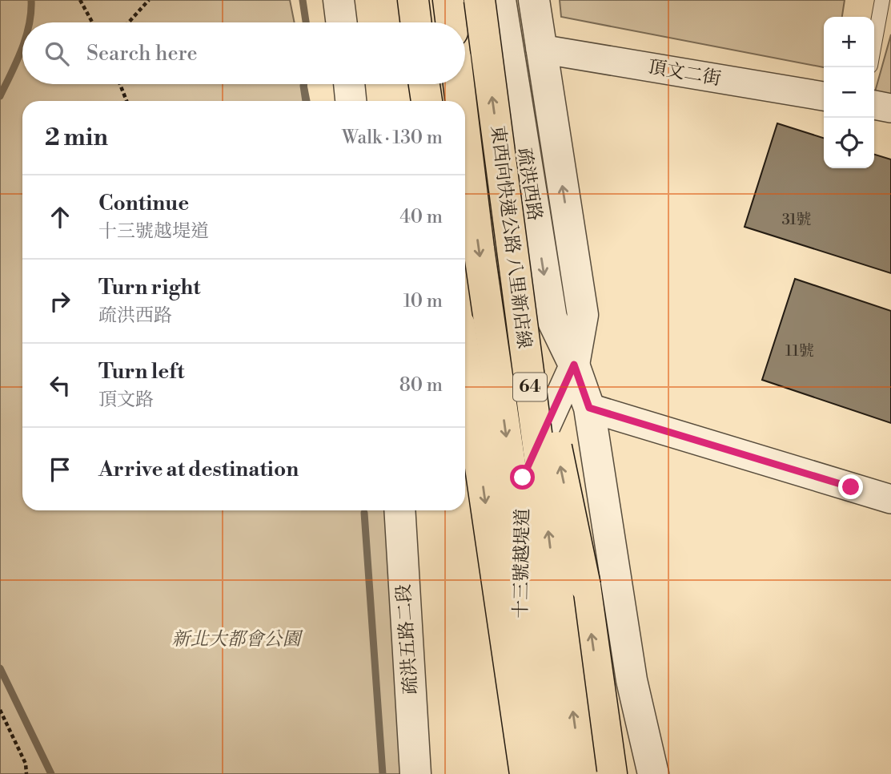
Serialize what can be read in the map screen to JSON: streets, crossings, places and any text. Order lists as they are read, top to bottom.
{
  "streets": {
    "highway": ["東西向快速公路 八里新店線", "64"],
    "street": [
      "頂文二街",
      "疏洪西路",
      "十三號越堤道",
      "疏洪五路二段"
    ]
  },
  "crossings": [
    ["頂文二街", "疏洪西路"],
    ["疏洪西路", "十三號越堤道"]
  ],
  "parks": ["新北大都會公園"],
  "house_numbers": ["31號", "11號"],
  "page": {
    "map_buttons": ["+", "−"],
    "search": "Search here",
    "heading": ["2 min", "Walk · 130 m"],
    "list": [
      ["Continue", "十三號越堤道", "40 m"],
      ["Turn right", "疏洪西路", "10 m"],
      ["Turn left", "頂文路", "80 m"],
      "Arrive at destination"
    ]
  }
}
